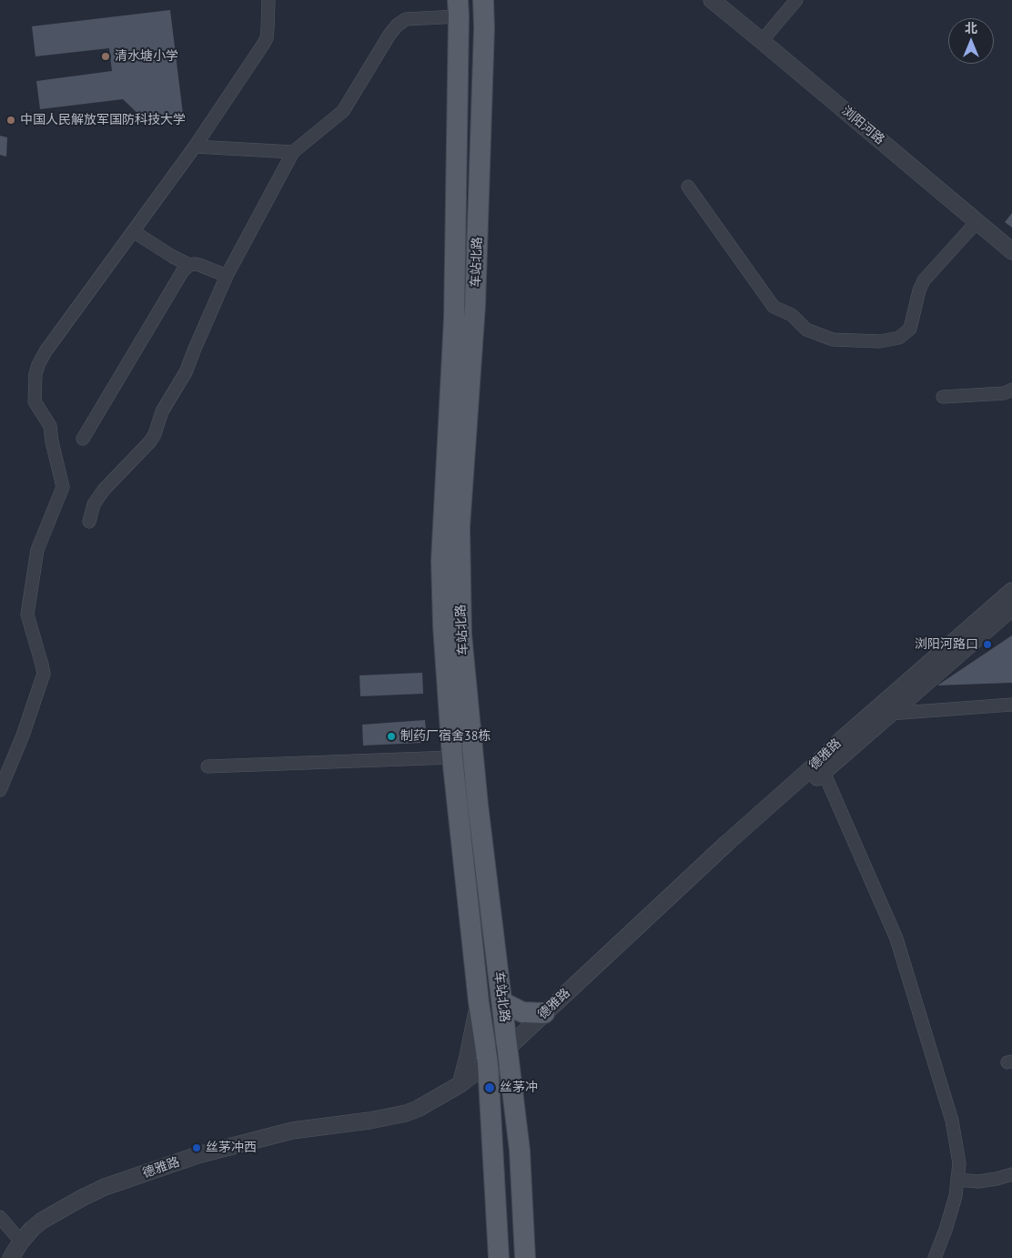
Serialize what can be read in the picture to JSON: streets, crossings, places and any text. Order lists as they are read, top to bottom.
{
  "streets": {
    "main road": ["车站北路"],
    "street": ["浏阳河路", "德雅路"]
  },
  "crossings": [
    ["车站北路", "德雅路"]
  ],
  "places": [
    "清水塘小学",
    "中国人民解放军国防科技大学",
    "浏阳河路口",
    "制药厂宿舍38栋",
    "丝茅冲",
    "丝茅冲西"
  ],
  "north": "top"
}
